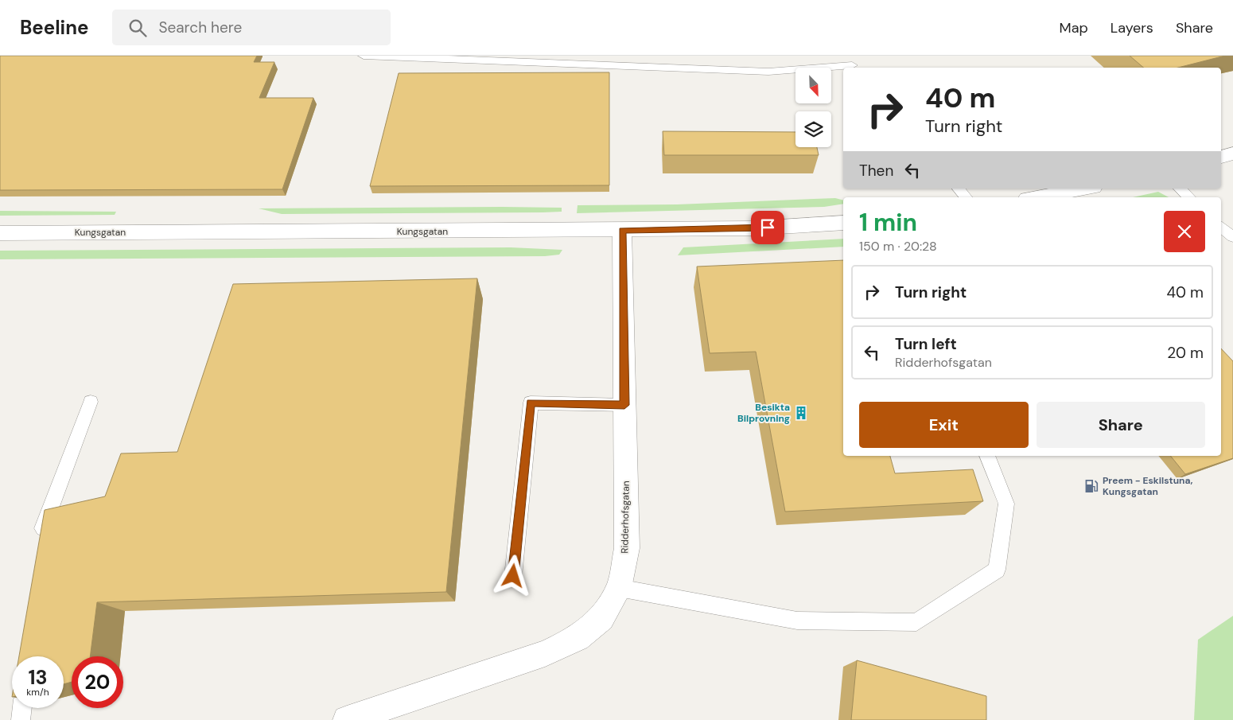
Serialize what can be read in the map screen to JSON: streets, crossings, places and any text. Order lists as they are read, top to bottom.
{
  "streets": {
    "main road": ["Kungsgatan", "Ridderhofsgatan"]
  },
  "crossings": [
    ["Kungsgatan", "Ridderhofsgatan"]
  ],
  "places": {
    "building": ["Besikta Bilprovning"],
    "fuel station": ["Preem - Eskilstuna, Kungsgatan"]
  },
  "north": "bottom right",
  "page": {
    "header": "Beeline",
    "search": "Search here",
    "nav": ["Map", "Layers", "Share"],
    "turn": ["40 m", "Turn right"],
    "then": "Then",
    "heading": ["1 min", "150 m · 20:28"],
    "list": [
      {
        "name": "Turn right",
        "value": "40 m"
      },
      {
        "name": "Turn left",
        "note": "Ridderhofsgatan",
        "value": "20 m"
      }
    ],
    "buttons": ["Exit", "Share"],
    "speed": "13 km/h",
    "limit": "20"
  }
}
